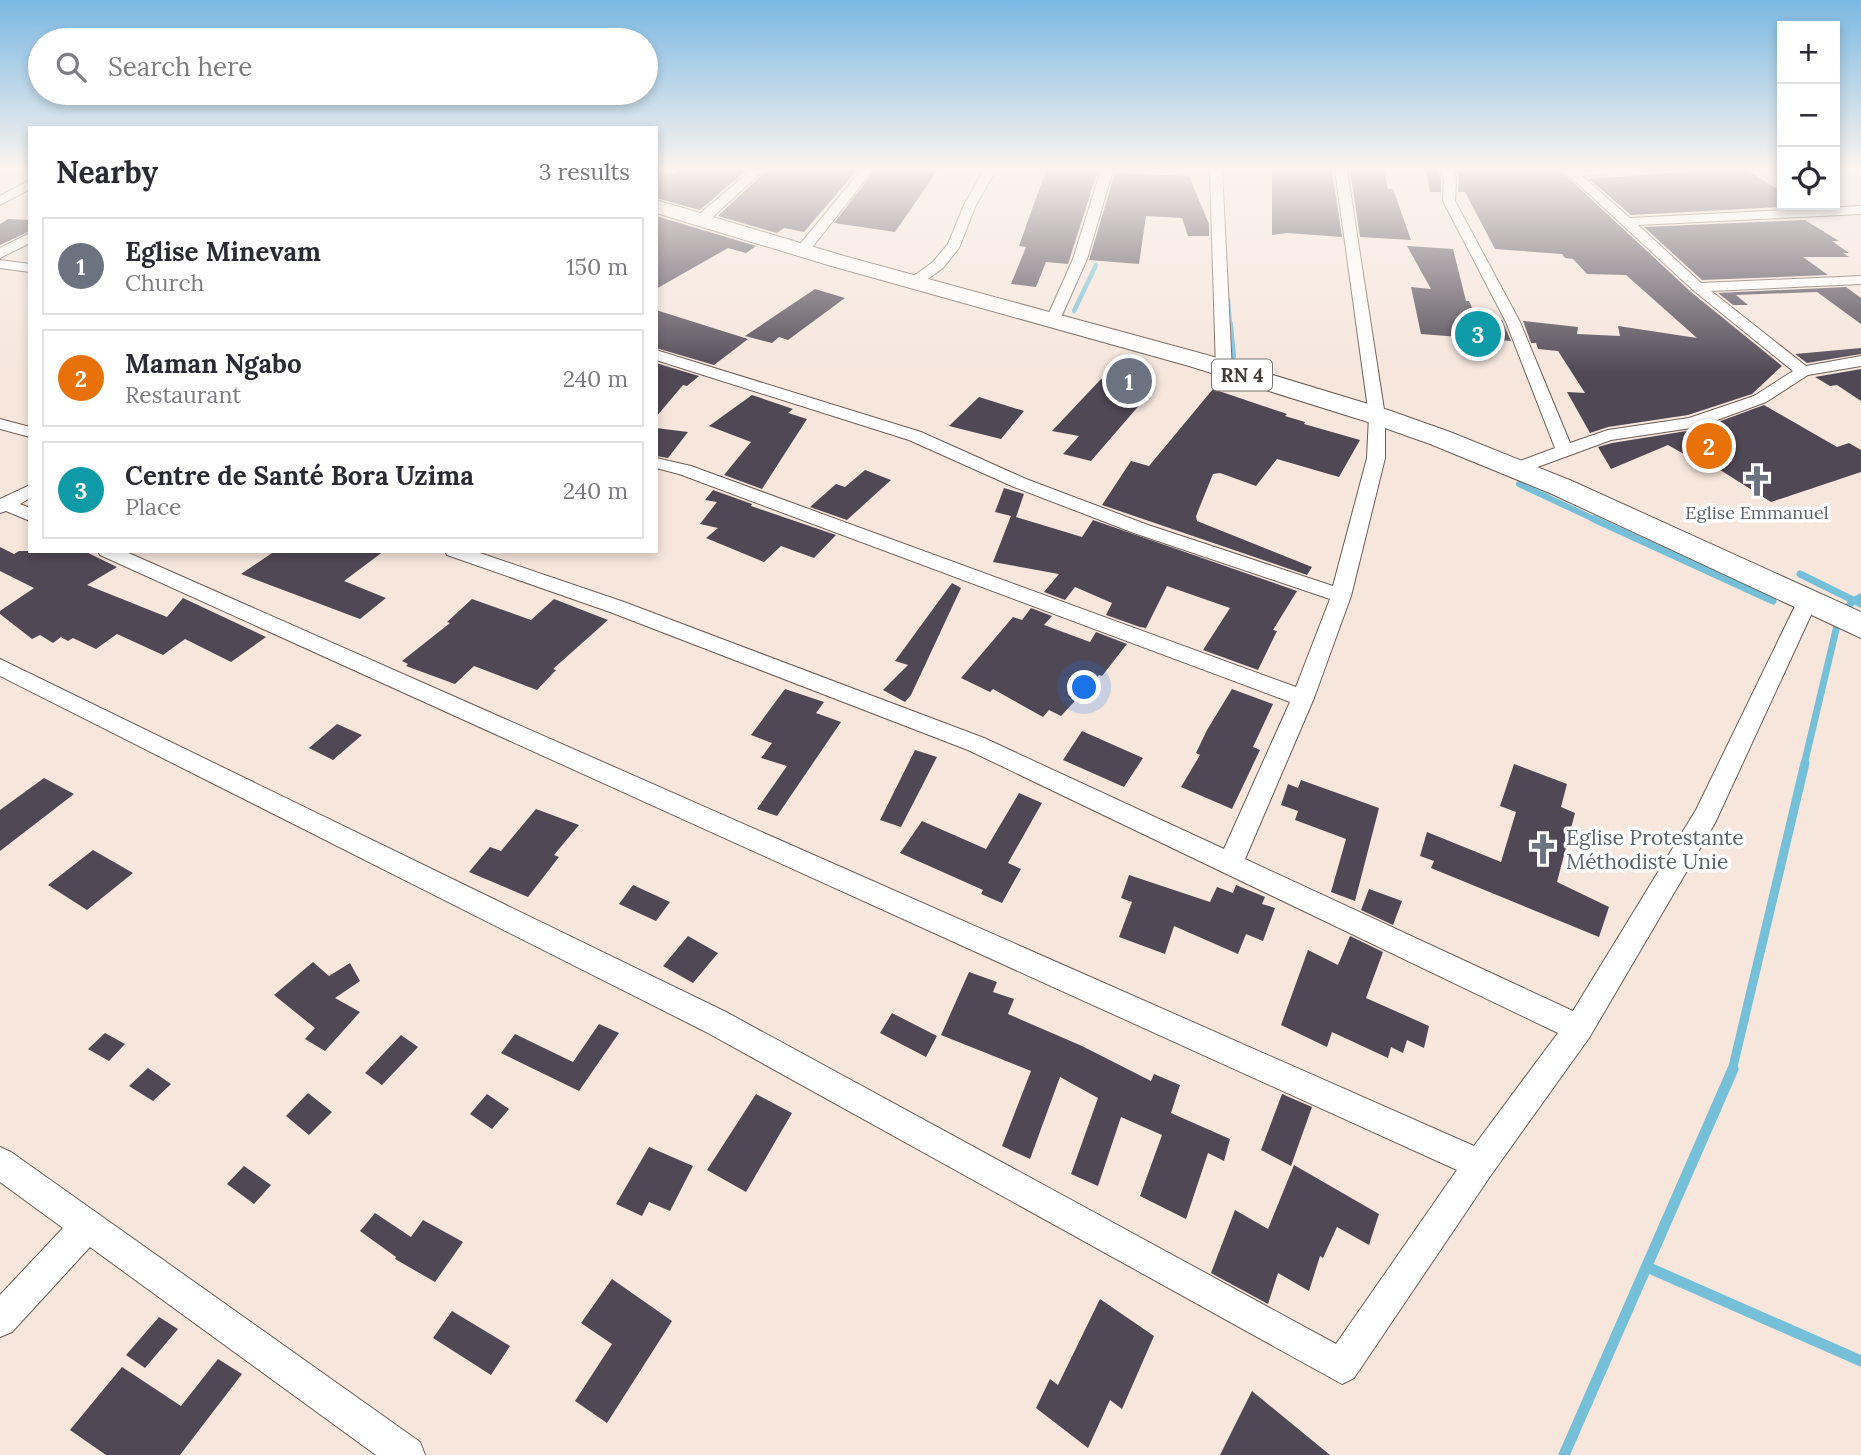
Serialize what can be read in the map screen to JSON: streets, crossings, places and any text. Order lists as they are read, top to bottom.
{
  "streets": {
    "main road": ["RN 4"]
  },
  "places": {
    "church": ["Eglise Emmanuel", "Eglise Protestante Méthodiste Unie"]
  },
  "page": {
    "map_buttons": ["+", "−"],
    "search": "Search here",
    "heading": ["Nearby", "3 results"],
    "list": [
      {
        "mark": "1",
        "name": "Eglise Minevam",
        "note": "Church",
        "value": "150 m"
      },
      {
        "mark": "2",
        "name": "Maman Ngabo",
        "note": "Restaurant",
        "value": "240 m"
      },
      {
        "mark": "3",
        "name": "Centre de Santé Bora Uzima",
        "note": "Place",
        "value": "240 m"
      }
    ],
    "pins": ["3", "1", "2"]
  }
}
